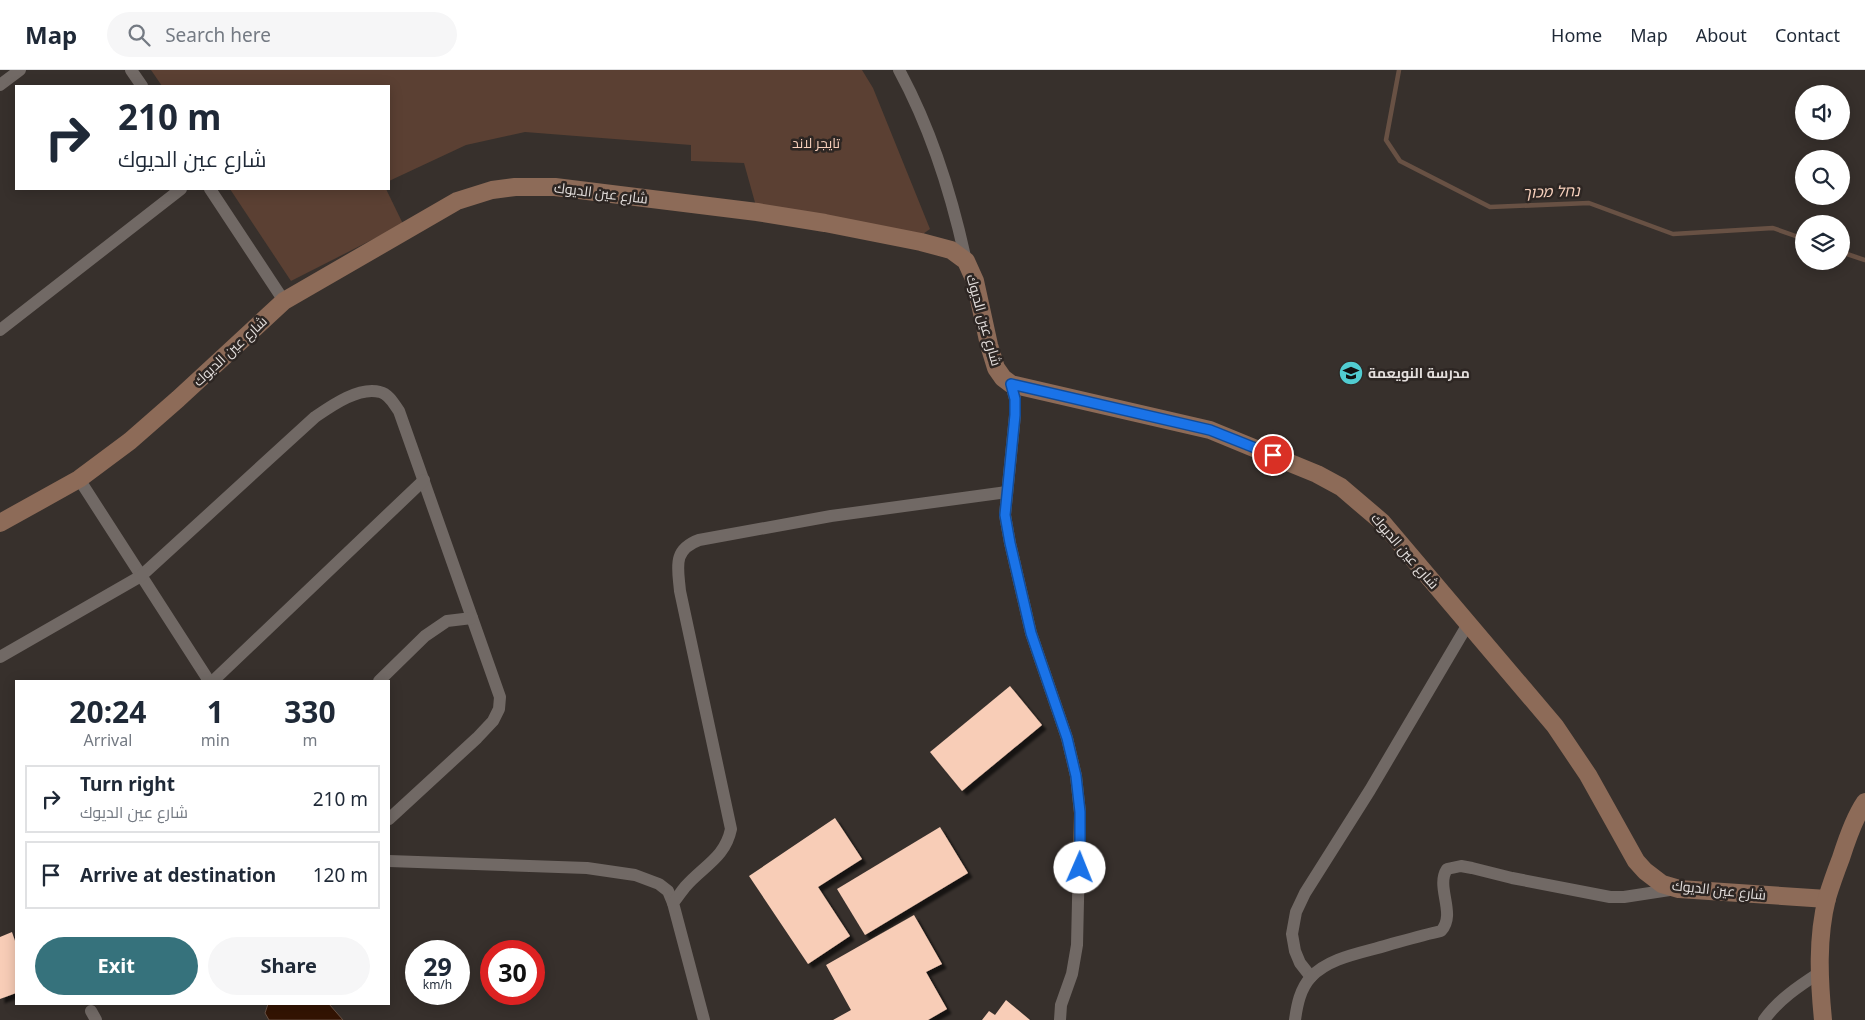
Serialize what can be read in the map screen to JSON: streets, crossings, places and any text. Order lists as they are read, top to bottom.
{
  "streets": {
    "street": ["شارع عين الديوك"]
  },
  "water": ["נחל מכוך"],
  "parks": ["تايجر لاند"],
  "places": {
    "school or university": ["مدرسة النويعمة"]
  },
  "page": {
    "header": "Map",
    "search": "Search here",
    "nav": [
      "Home",
      "Map",
      "About",
      "Contact"
    ],
    "turn": ["210 m", "شارع عين الديوك"],
    "eta": [
      "20:24",
      "Arrival",
      "1",
      "min",
      "330",
      "m"
    ],
    "list": [
      {
        "name": "Turn right",
        "note": "شارع عين الديوك",
        "value": "210 m"
      },
      {
        "name": "Arrive at destination",
        "value": "120 m"
      }
    ],
    "buttons": ["Exit", "Share"],
    "speed": "29 km/h",
    "limit": "30"
  }
}
